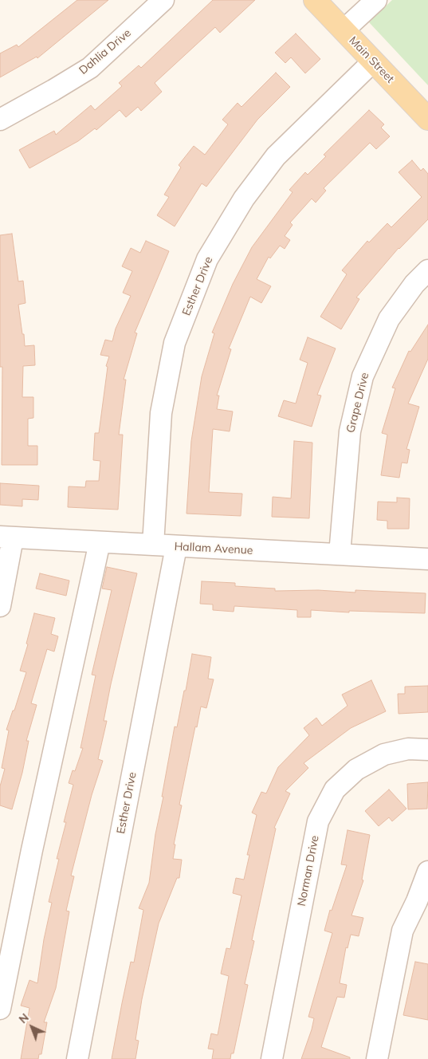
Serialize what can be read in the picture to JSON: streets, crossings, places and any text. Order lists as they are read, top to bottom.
{
  "streets": {
    "main road": ["Main Street"],
    "street": [
      "Dahlia Drive",
      "Esther Drive",
      "Grape Drive",
      "Hallam Avenue",
      "Norman Drive"
    ]
  },
  "crossings": [
    ["Main Street", "Esther Drive"],
    ["Esther Drive", "Hallam Avenue"],
    ["Grape Drive", "Hallam Avenue"]
  ],
  "north": "top left"
}
